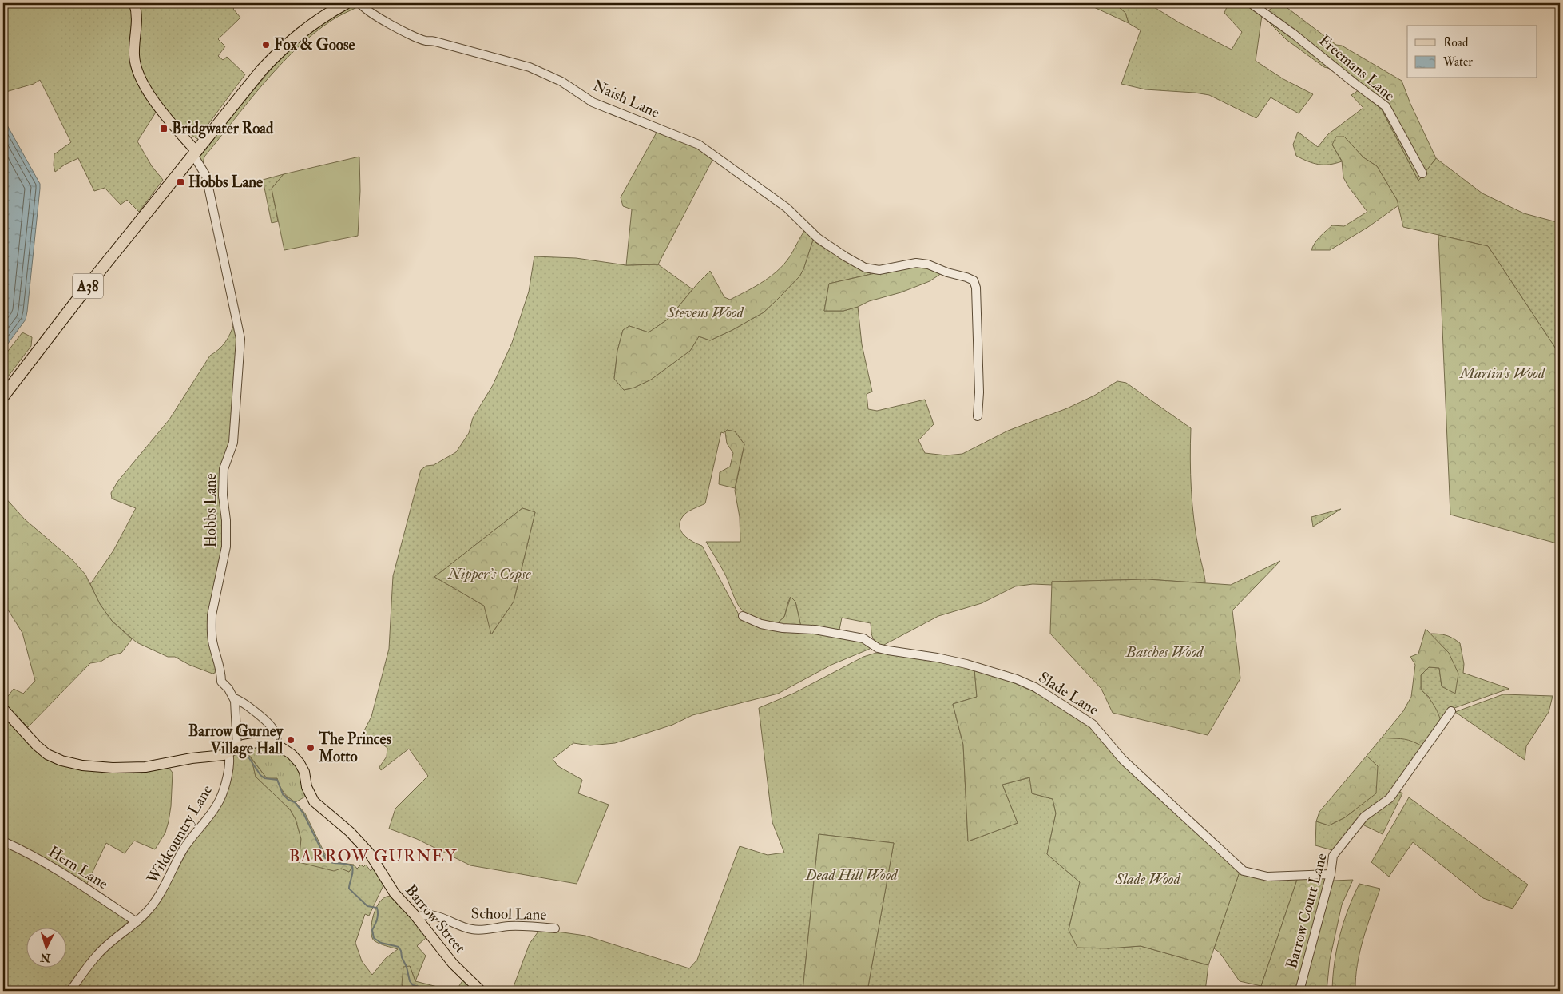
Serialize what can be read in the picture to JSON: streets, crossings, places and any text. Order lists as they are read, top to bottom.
{
  "streets": {
    "highway": ["A38"],
    "main road": ["Barrow Street"],
    "street": [
      "Freemans Lane",
      "Naish Lane",
      "Hobbs Lane",
      "Slade Lane",
      "Wildcountry Lane",
      "Hern Lane",
      "Barrow Court Lane",
      "School Lane"
    ]
  },
  "crossings": [
    ["A38", "Hobbs Lane"],
    ["Slade Lane", "Barrow Court Lane"],
    ["Wildcountry Lane", "Hern Lane"],
    ["Wildcountry Lane", "Barrow Street"],
    ["School Lane", "Barrow Street"]
  ],
  "districts": ["BARROW GURNEY"],
  "parks": [
    "Stevens Wood",
    "Martin's Wood",
    "Nipper's Copse",
    "Batches Wood",
    "Dead Hill Wood",
    "Slade Wood"
  ],
  "places": {
    "other": ["Fox & Goose", "Barrow Gurney Village Hall", "The Princes Motto"],
    "transit": ["Bridgwater Road", "Hobbs Lane"]
  },
  "legend": ["Road", "Water"],
  "north": "bottom"
}
